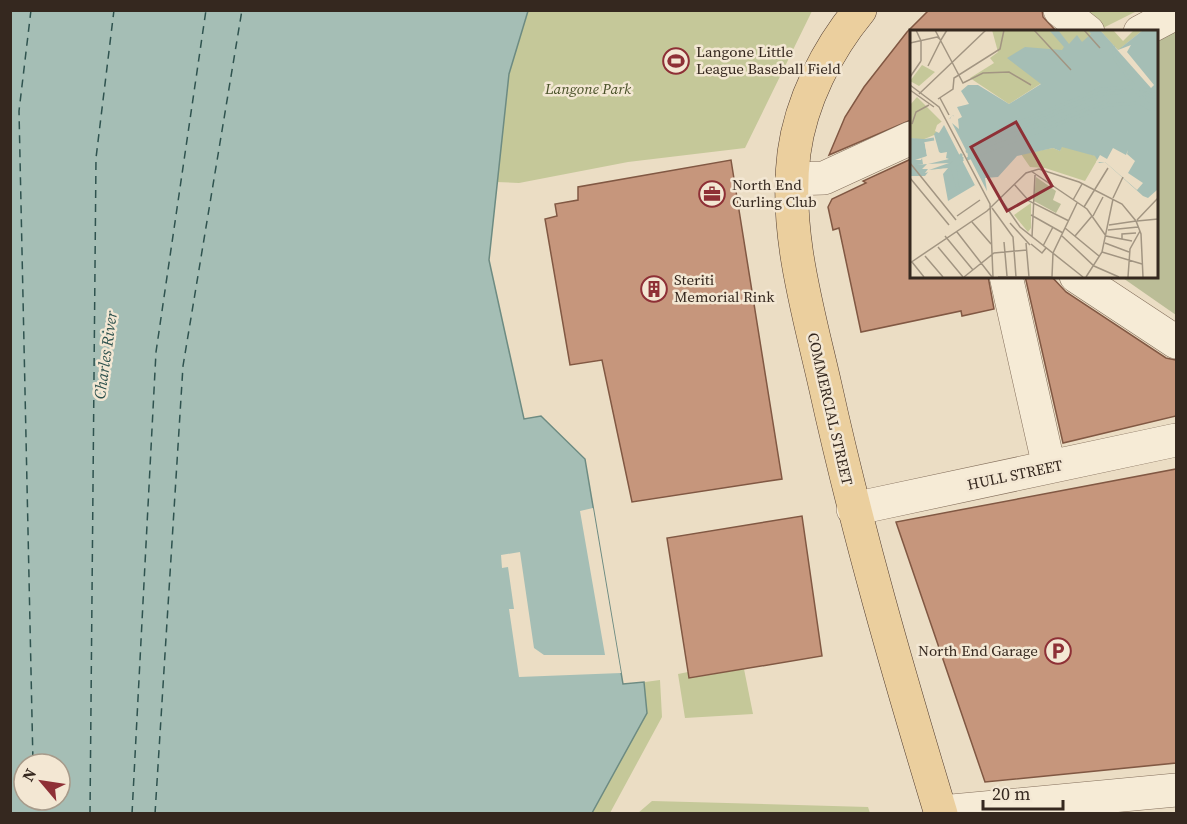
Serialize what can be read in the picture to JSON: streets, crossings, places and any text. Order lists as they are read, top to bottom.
{
  "streets": {
    "main road": ["COMMERCIAL STREET"],
    "street": ["HULL STREET"]
  },
  "crossings": [
    ["COMMERCIAL STREET", "HULL STREET"]
  ],
  "water": ["Charles River"],
  "parks": ["Langone Park"],
  "places": {
    "sports": ["Langone Little League Baseball Field"],
    "office": ["North End Curling Club"],
    "building": ["Steriti Memorial Rink"],
    "parking": ["North End Garage"]
  },
  "scale_bar": "20 m",
  "north": "top left"
}
